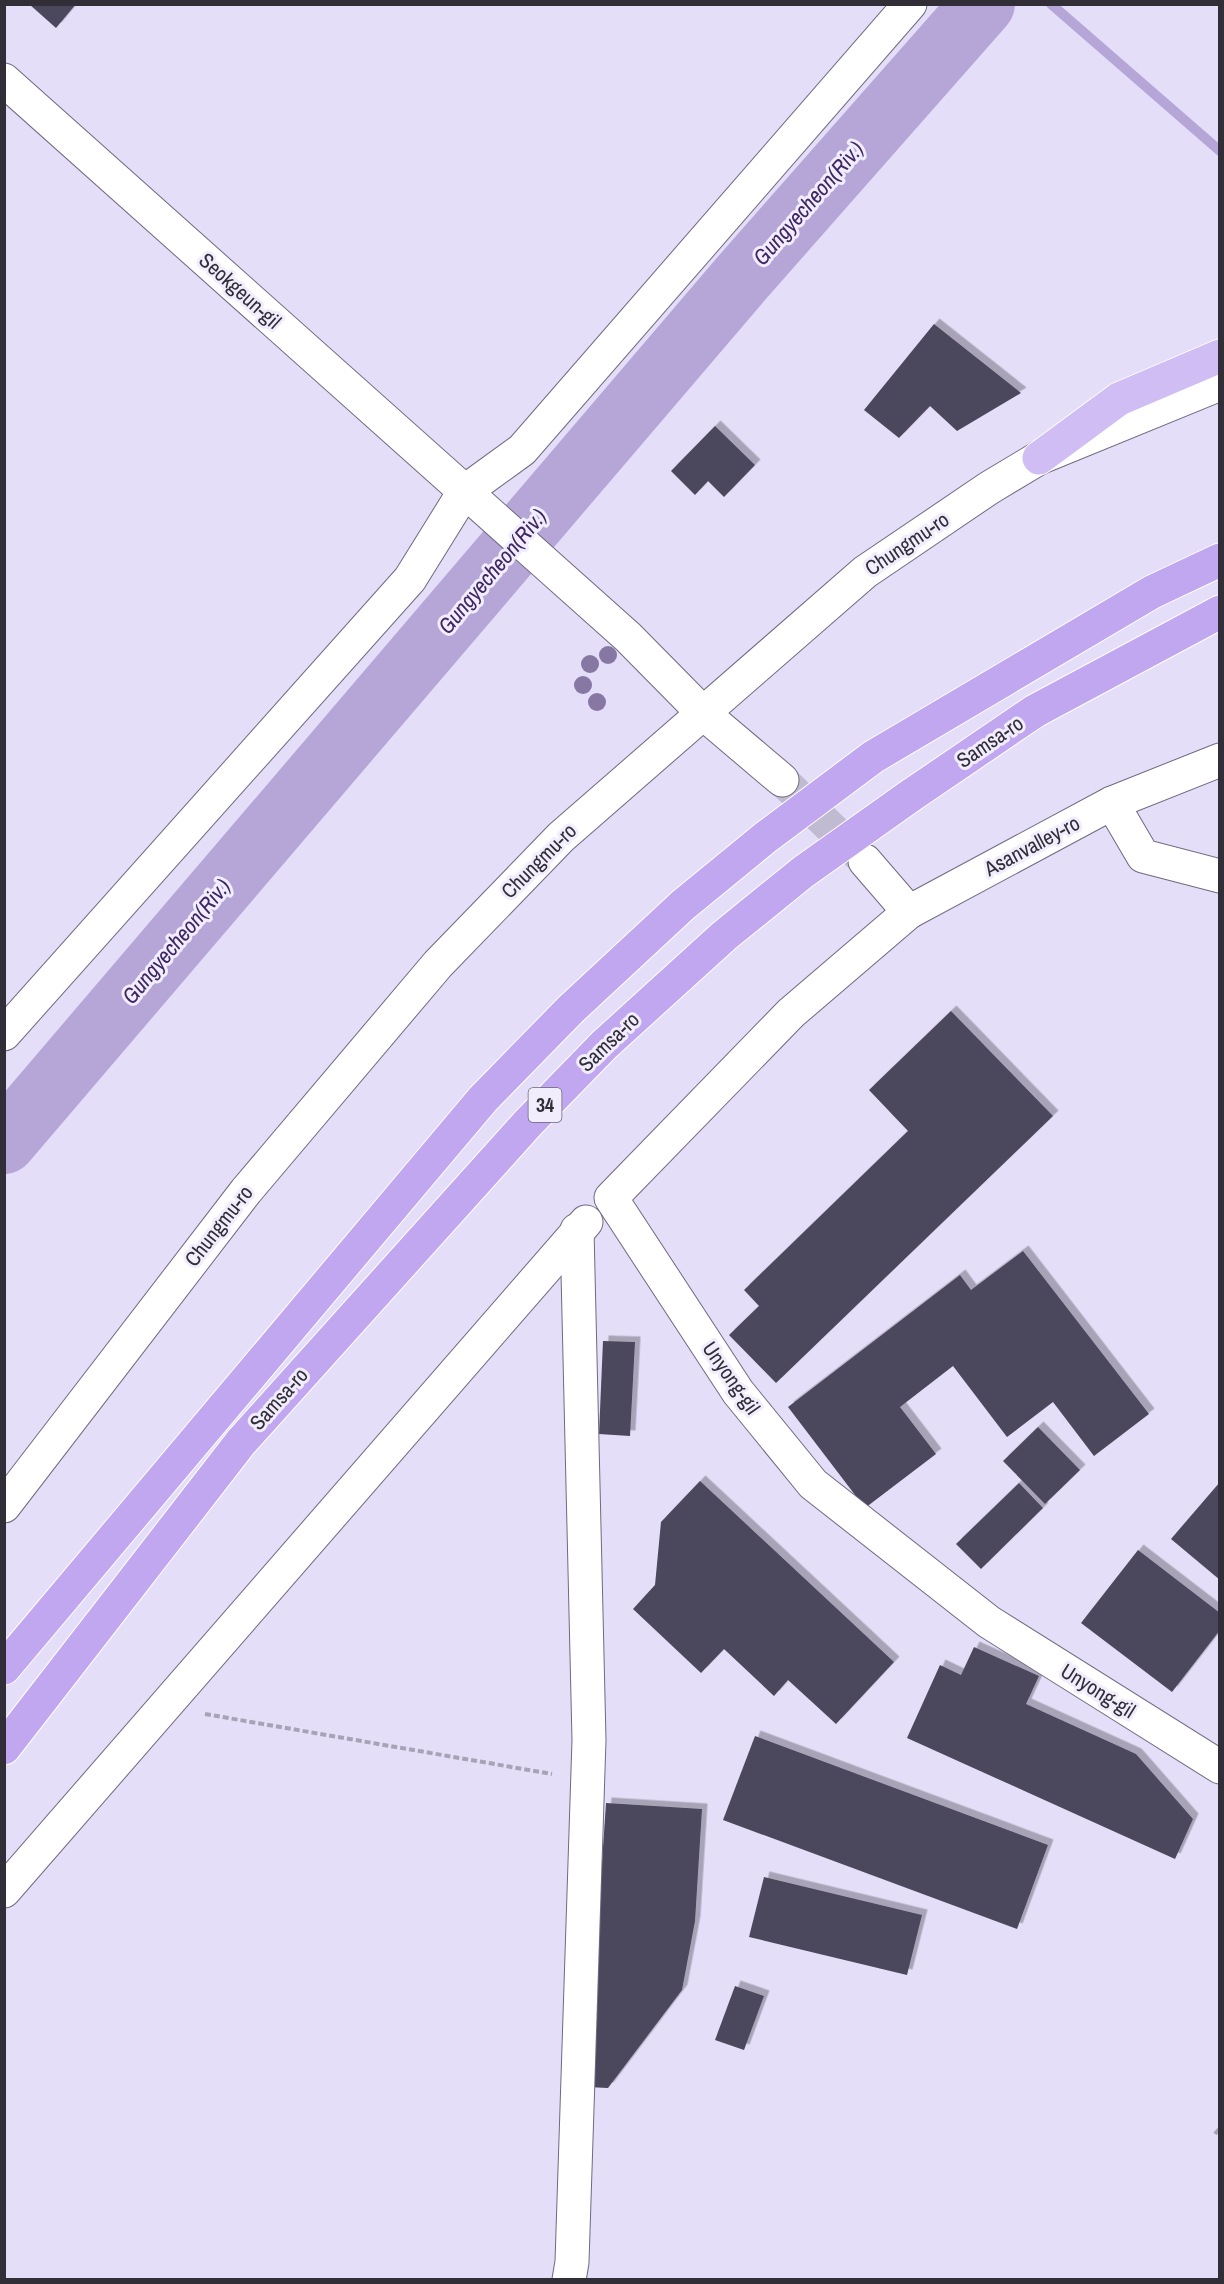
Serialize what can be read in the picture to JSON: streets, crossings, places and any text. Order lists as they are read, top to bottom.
{
  "streets": {
    "highway": ["Samsa-ro", "34"],
    "street": [
      "Seokgeun-gil",
      "Chungmu-ro",
      "Asanvalley-ro",
      "Unyong-gil"
    ]
  },
  "crossings": [
    ["Seokgeun-gil", "Chungmu-ro"]
  ],
  "water": ["Gungyecheon(Riv.)"]
}
